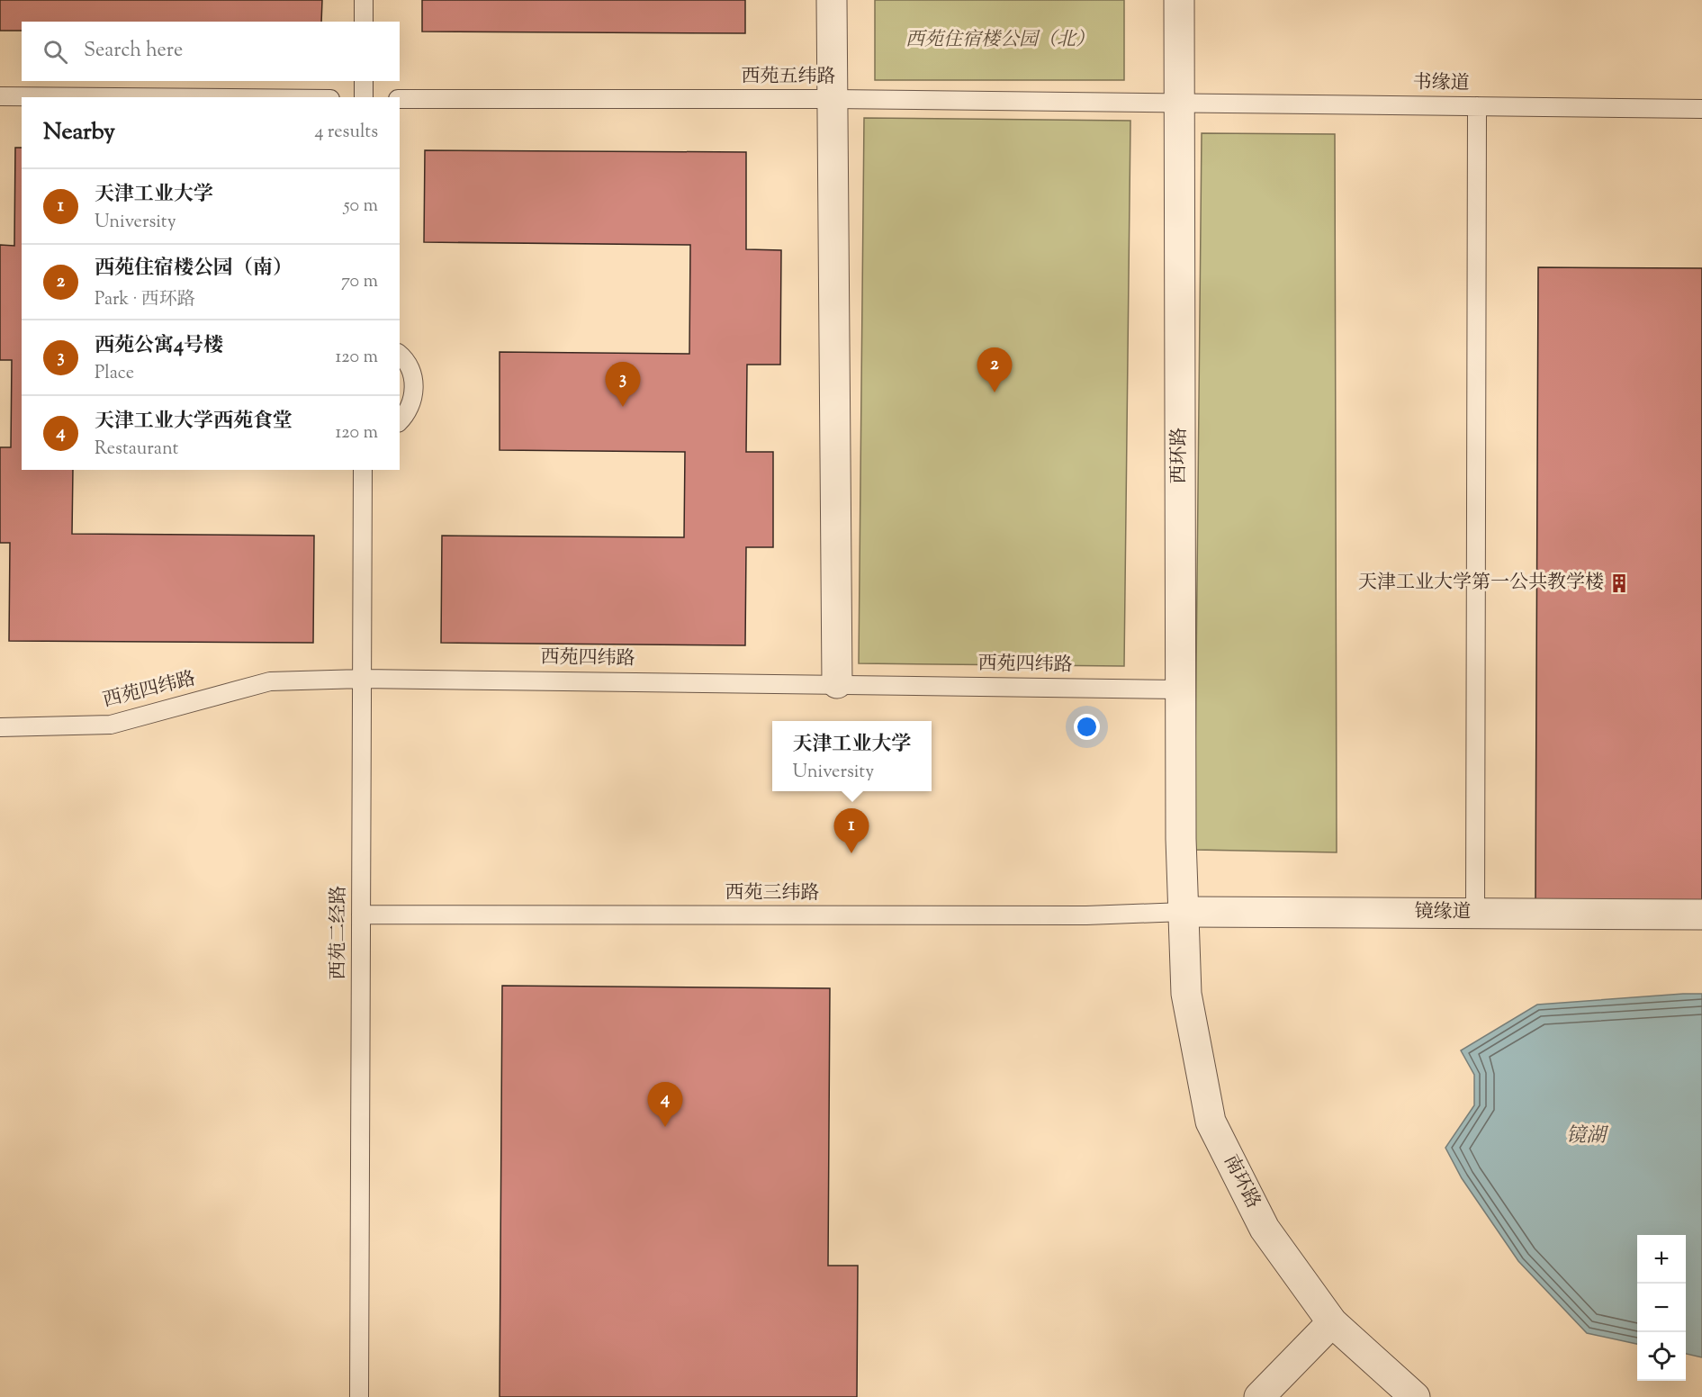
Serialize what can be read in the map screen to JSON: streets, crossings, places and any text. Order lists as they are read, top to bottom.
{
  "streets": {
    "street": ["西环路", "镜缘道", "南环路"],
    "lane": [
      "西苑五纬路",
      "书缘道",
      "西苑四纬路",
      "西苑三纬路",
      "西苑二经路"
    ]
  },
  "crossings": [
    ["西苑五纬路", "书缘道"],
    ["西苑五纬路", "西环路"],
    ["书缘道", "西环路"],
    ["西环路", "西苑四纬路"],
    ["西环路", "西苑三纬路"],
    ["西环路", "镜缘道"],
    ["西环路", "南环路"],
    ["西苑四纬路", "西苑二经路"],
    ["西苑三纬路", "镜缘道"],
    ["西苑三纬路", "西苑二经路"],
    ["西苑三纬路", "南环路"],
    ["镜缘道", "南环路"]
  ],
  "water": ["镜湖"],
  "parks": ["西苑住宿楼公园（北）"],
  "places": {
    "building": ["天津工业大学第一公共教学楼"]
  },
  "page": {
    "search": "Search here",
    "heading": ["Nearby", "4 results"],
    "list": [
      {
        "mark": "1",
        "name": "天津工业大学",
        "note": "University",
        "value": "50 m"
      },
      {
        "mark": "2",
        "name": "西苑住宿楼公园（南）",
        "note": "Park · 西环路",
        "value": "70 m"
      },
      {
        "mark": "3",
        "name": "西苑公寓4号楼",
        "note": "Place",
        "value": "120 m"
      },
      {
        "mark": "4",
        "name": "天津工业大学西苑食堂",
        "note": "Restaurant",
        "value": "120 m"
      }
    ],
    "pins": [
      "2",
      "3",
      "1",
      "4"
    ],
    "popup": ["天津工业大学", "University"],
    "map_buttons": ["+", "−"]
  }
}
